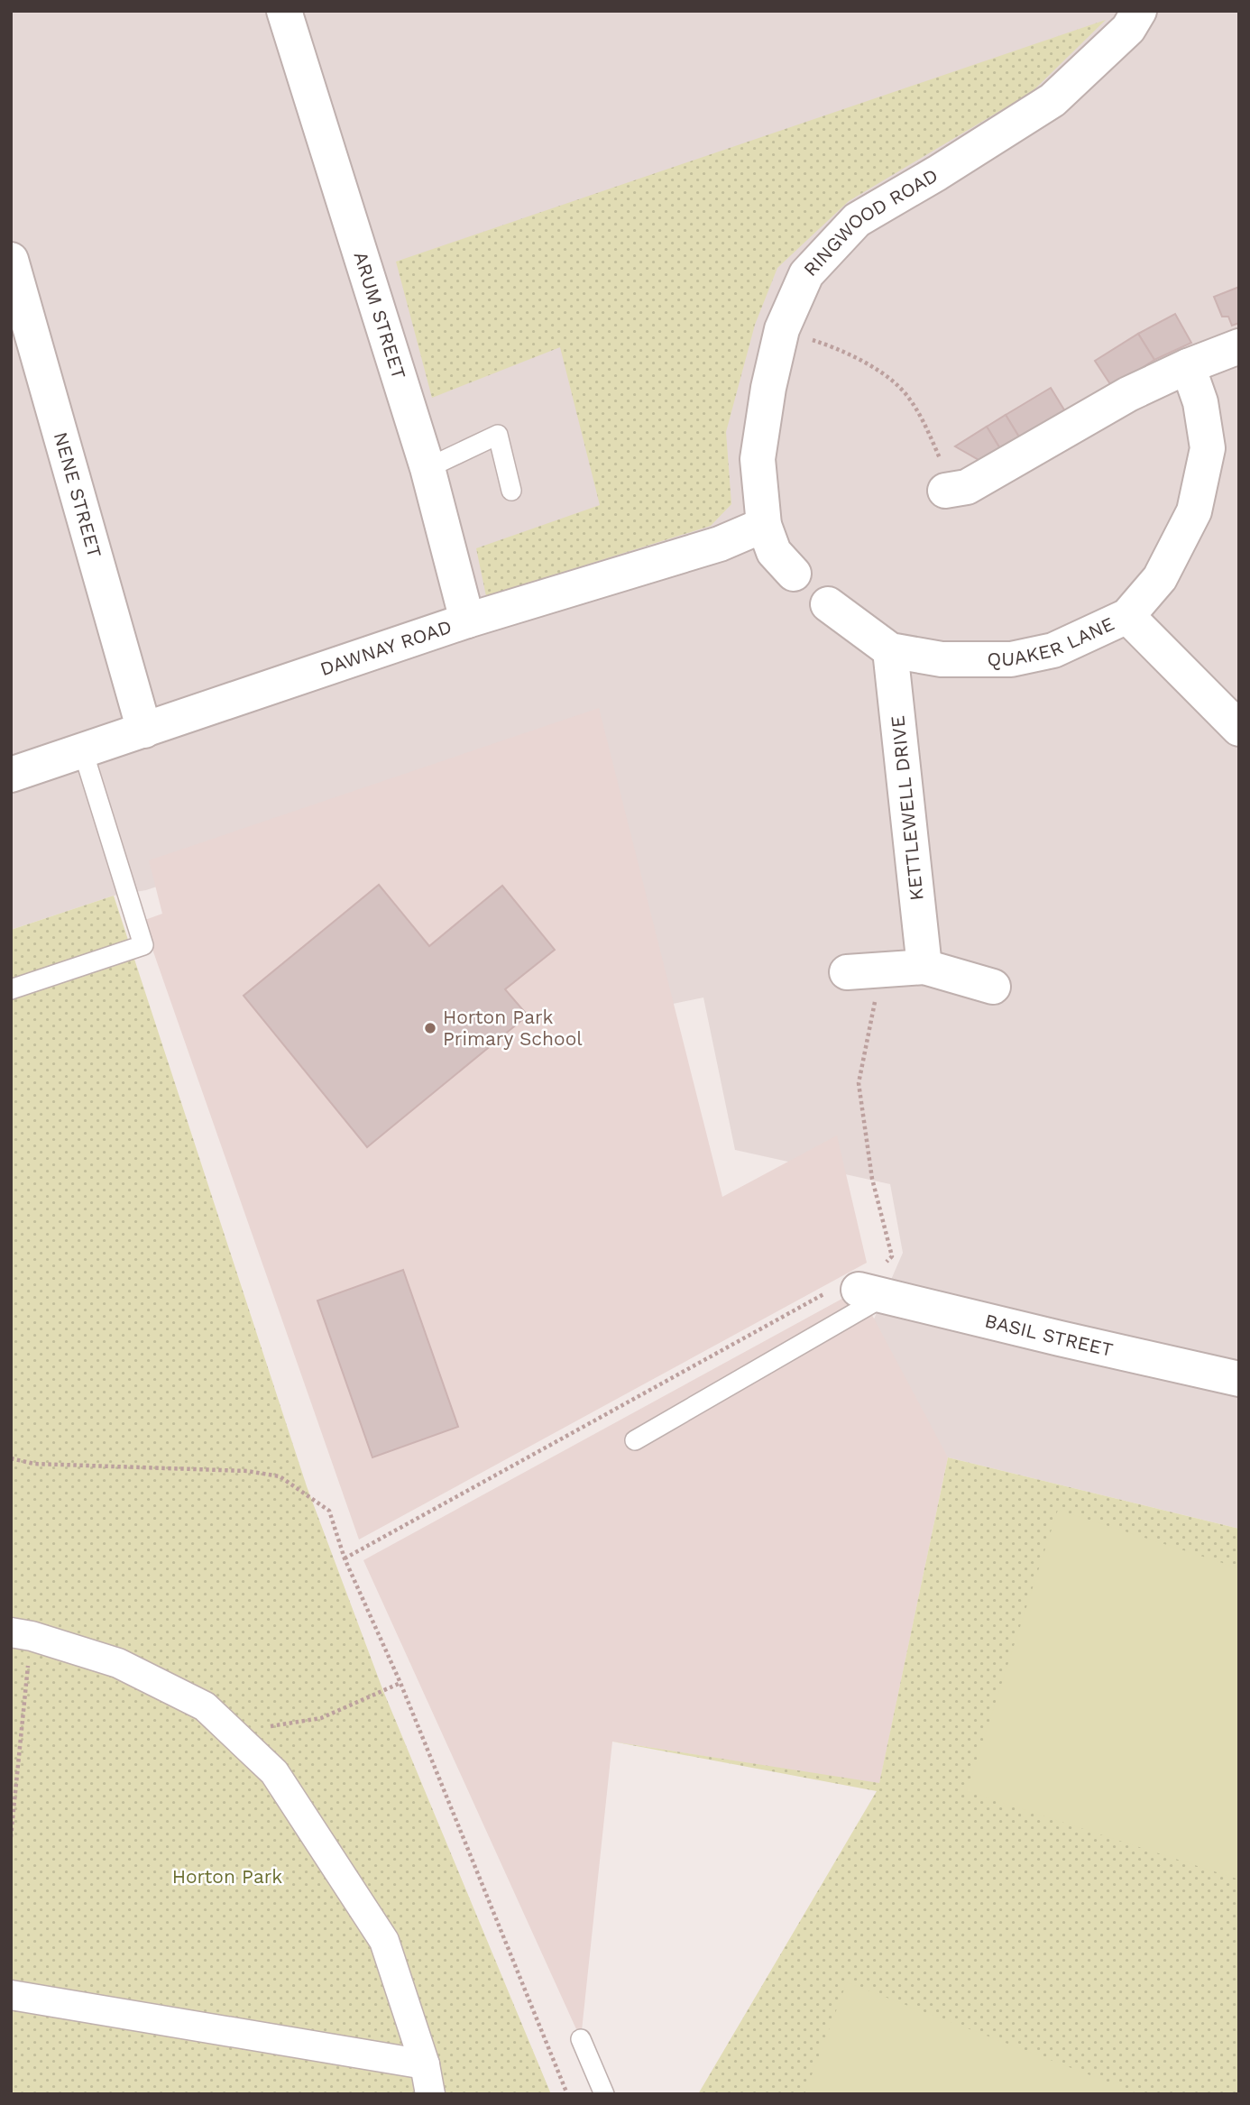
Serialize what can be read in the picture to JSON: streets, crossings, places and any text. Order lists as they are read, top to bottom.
{
  "streets": {
    "street": [
      "RINGWOOD ROAD",
      "ARUM STREET",
      "NENE STREET",
      "QUAKER LANE",
      "DAWNAY ROAD",
      "KETTLEWELL DRIVE",
      "BASIL STREET"
    ]
  },
  "crossings": [
    ["RINGWOOD ROAD", "DAWNAY ROAD"],
    ["ARUM STREET", "DAWNAY ROAD"],
    ["NENE STREET", "DAWNAY ROAD"],
    ["QUAKER LANE", "KETTLEWELL DRIVE"]
  ],
  "parks": ["Horton Park"],
  "places": ["Horton Park Primary School"]
}
